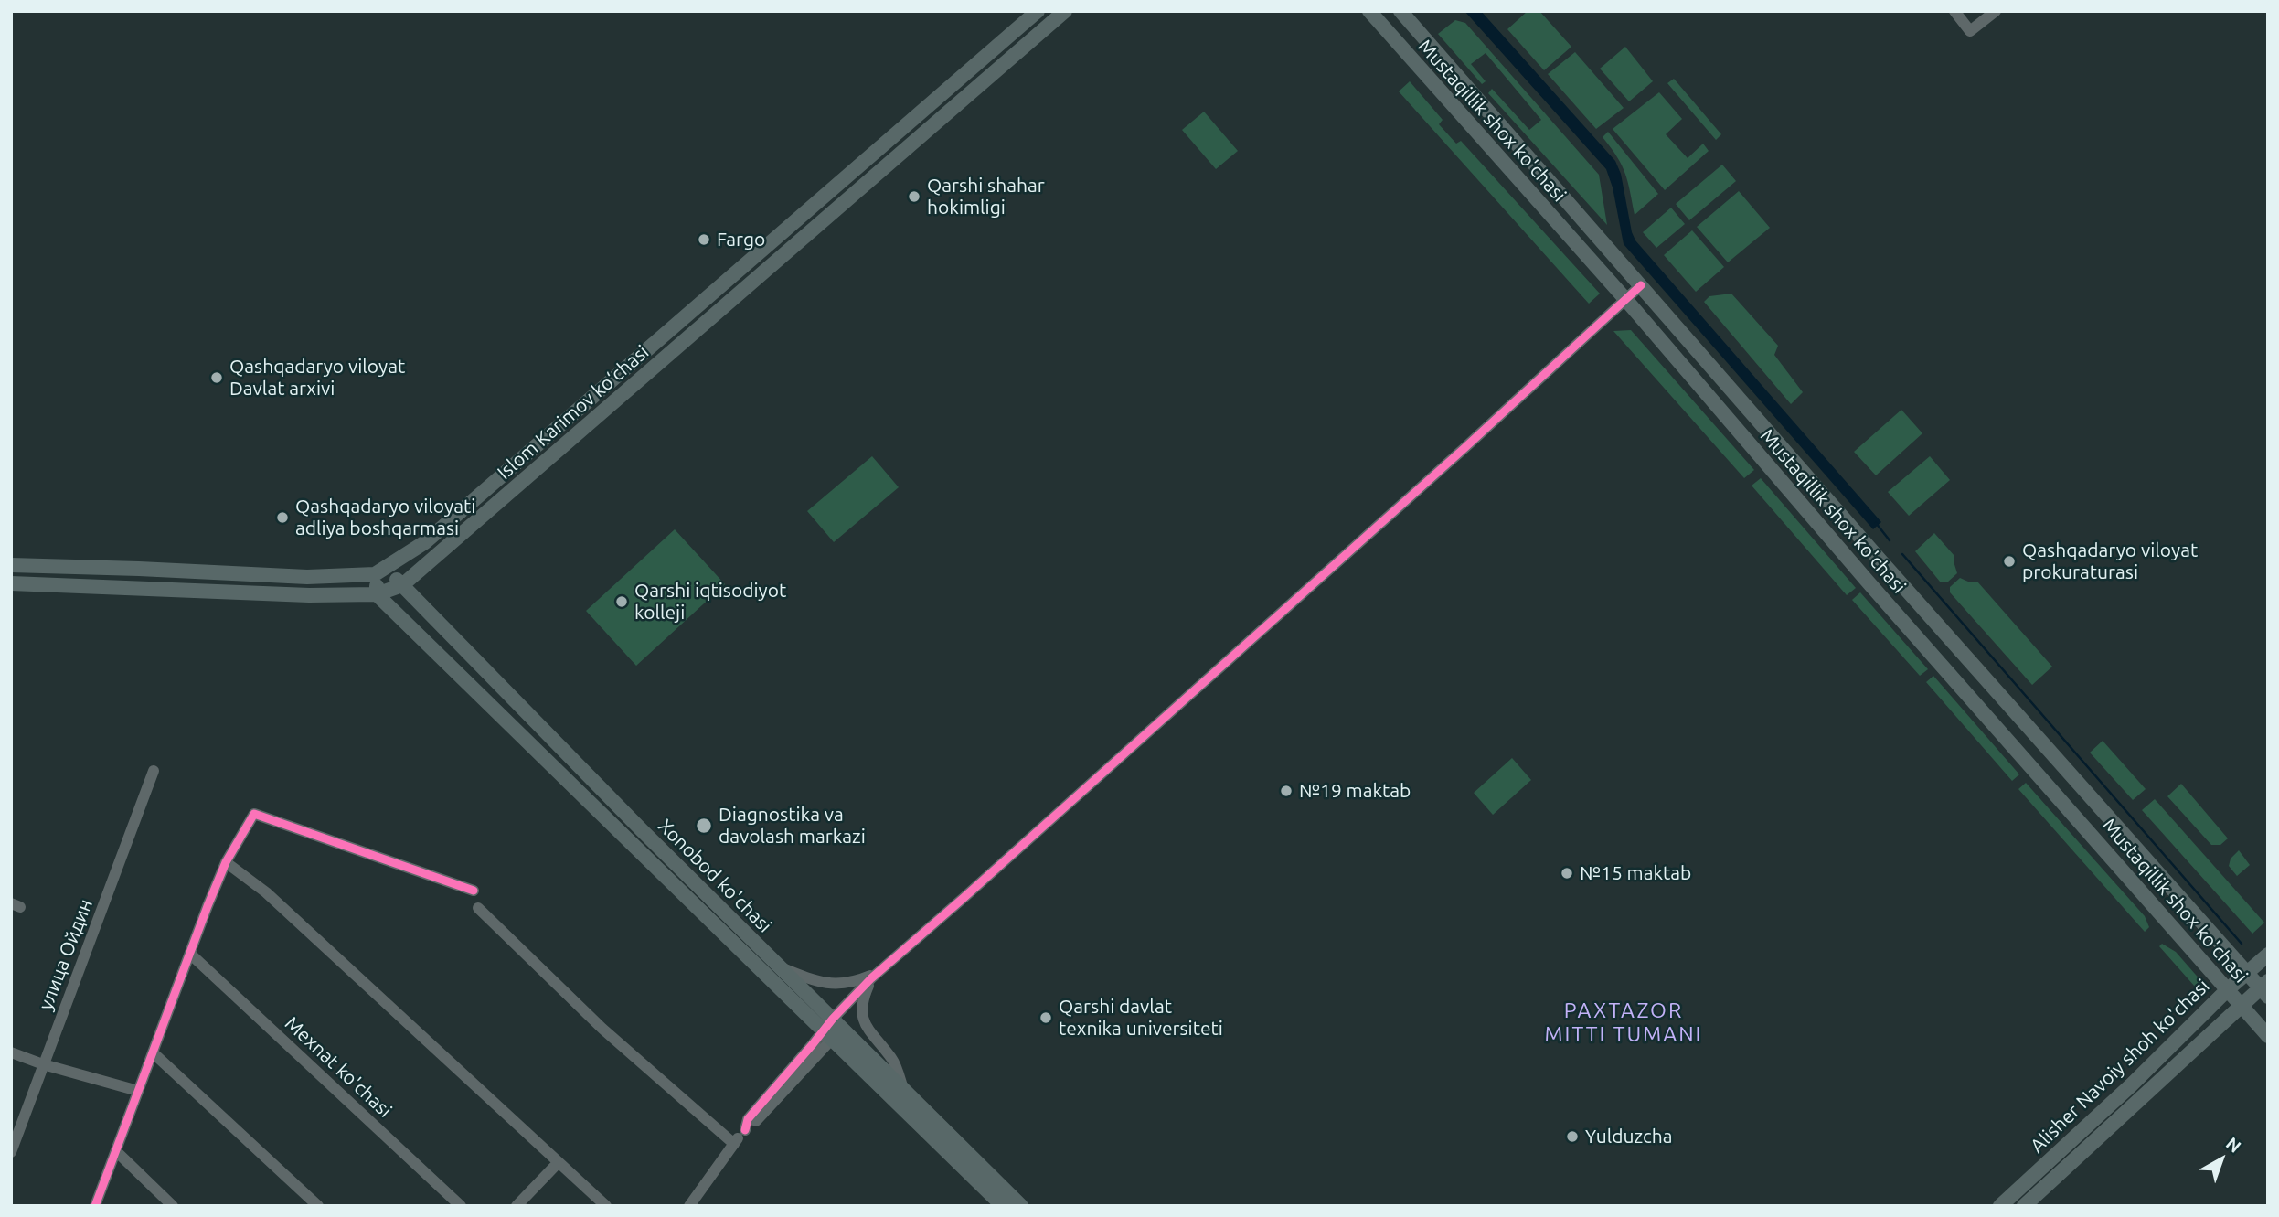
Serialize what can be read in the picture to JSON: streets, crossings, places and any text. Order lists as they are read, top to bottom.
{
  "streets": {
    "main road": [
      "Mustaqillik shox ko'chasi",
      "Islom Karimov ko‘chasi",
      "Xonobod ko'chasi",
      "Alisher Navoiy shoh ko'chasi"
    ],
    "street": ["улица Ойдин", "Mexnat ko'chasi"]
  },
  "crossings": [
    ["Mustaqillik shox ko'chasi", "Alisher Navoiy shoh ko'chasi"],
    ["Islom Karimov ko‘chasi", "Xonobod ko'chasi"]
  ],
  "districts": ["PAXTAZOR MITTI TUMANI"],
  "places": [
    "Qarshi shahar hokimligi",
    "Fargo",
    "Qashqadaryo viloyat Davlat arxivi",
    "Qashqadaryo viloyati adliya boshqarmasi",
    "Qashqadaryo viloyat prokuraturasi",
    "Qarshi iqtisodiyot kolleji",
    "№19 maktab",
    "Diagnostika va davolash markazi",
    "№15 maktab",
    "Qarshi davlat texnika universiteti",
    "Yulduzcha"
  ],
  "north": "top right"
}
